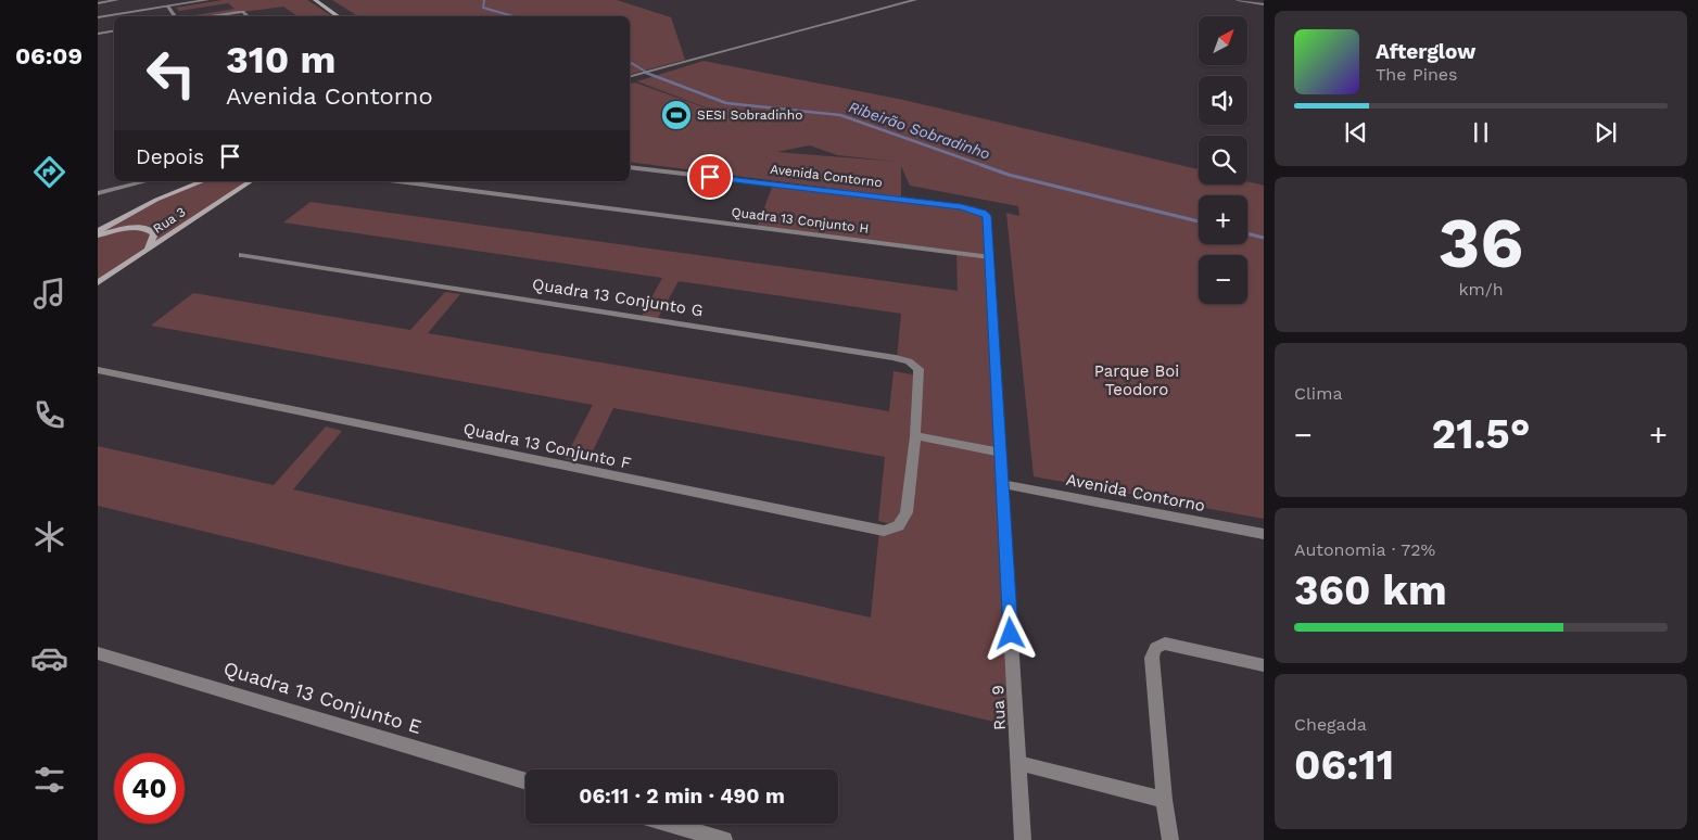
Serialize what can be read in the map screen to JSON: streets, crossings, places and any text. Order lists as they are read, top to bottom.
{
  "streets": {
    "main road": ["Rua 3"],
    "street": [
      "Avenida Contorno",
      "Quadra 13 Conjunto H",
      "Quadra 13 Conjunto G",
      "Quadra 13 Conjunto F",
      "Quadra 13 Conjunto E",
      "Rua 9"
    ]
  },
  "crossings": [
    ["Avenida Contorno", "Rua 9"],
    ["Quadra 13 Conjunto H", "Rua 9"],
    ["Quadra 13 Conjunto G", "Quadra 13 Conjunto F"]
  ],
  "water": ["Ribeirão Sobradinho"],
  "parks": ["Parque Boi Teodoro"],
  "places": {
    "sports": ["SESI Sobradinho"]
  },
  "north": "top right",
  "page": {
    "tabs": "06:09",
    "map_buttons": ["+", "−"],
    "turn": ["310 m", "Avenida Contorno"],
    "song": ["Afterglow", "The Pines"],
    "then": "Depois",
    "tile": [
      ["36", "km/h"],
      "Clima",
      ["Autonomia · 72%", "360 km"],
      ["Chegada", "06:11"]
    ],
    "heat": ["−", "21.5°", "+"],
    "limit": "40",
    "trip": "06:11 · 2 min · 490 m"
  }
}
